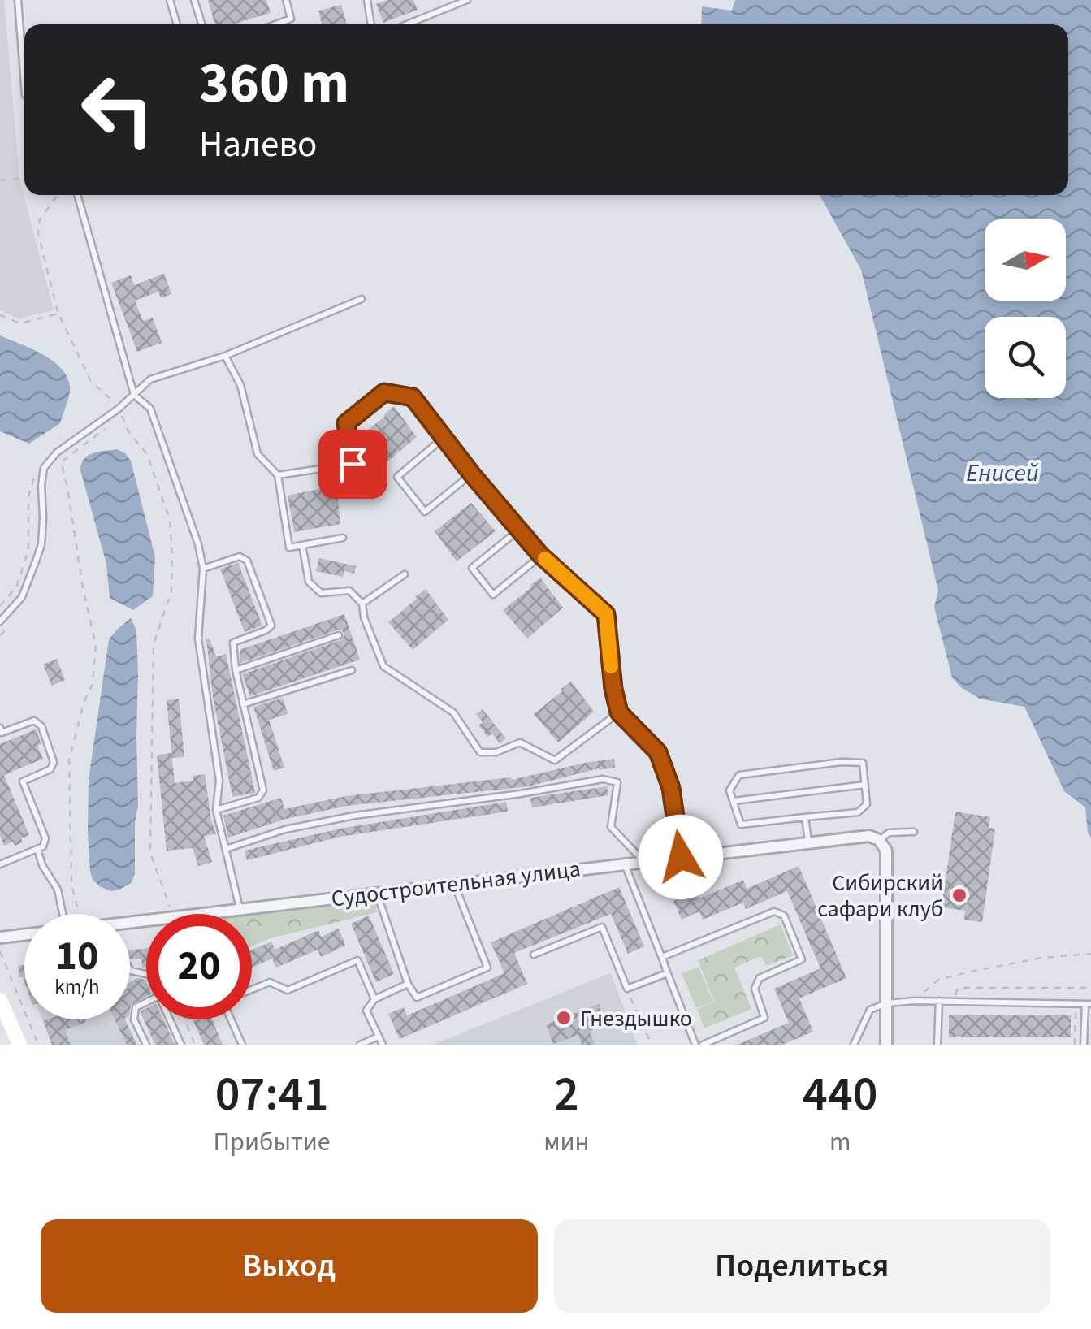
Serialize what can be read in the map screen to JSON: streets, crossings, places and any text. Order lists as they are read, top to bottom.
{
  "streets": {
    "street": ["Судостроительная улица"]
  },
  "water": ["Енисей"],
  "places": ["Сибирский сафари клуб", "Гнездышко"],
  "north": "right",
  "page": {
    "turn": ["360 m", "Налево"],
    "speed": "10 km/h",
    "limit": "20",
    "eta": [
      "07:41",
      "Прибытие",
      "2",
      "мин",
      "440",
      "m"
    ],
    "buttons": ["Выход", "Поделиться"]
  }
}
